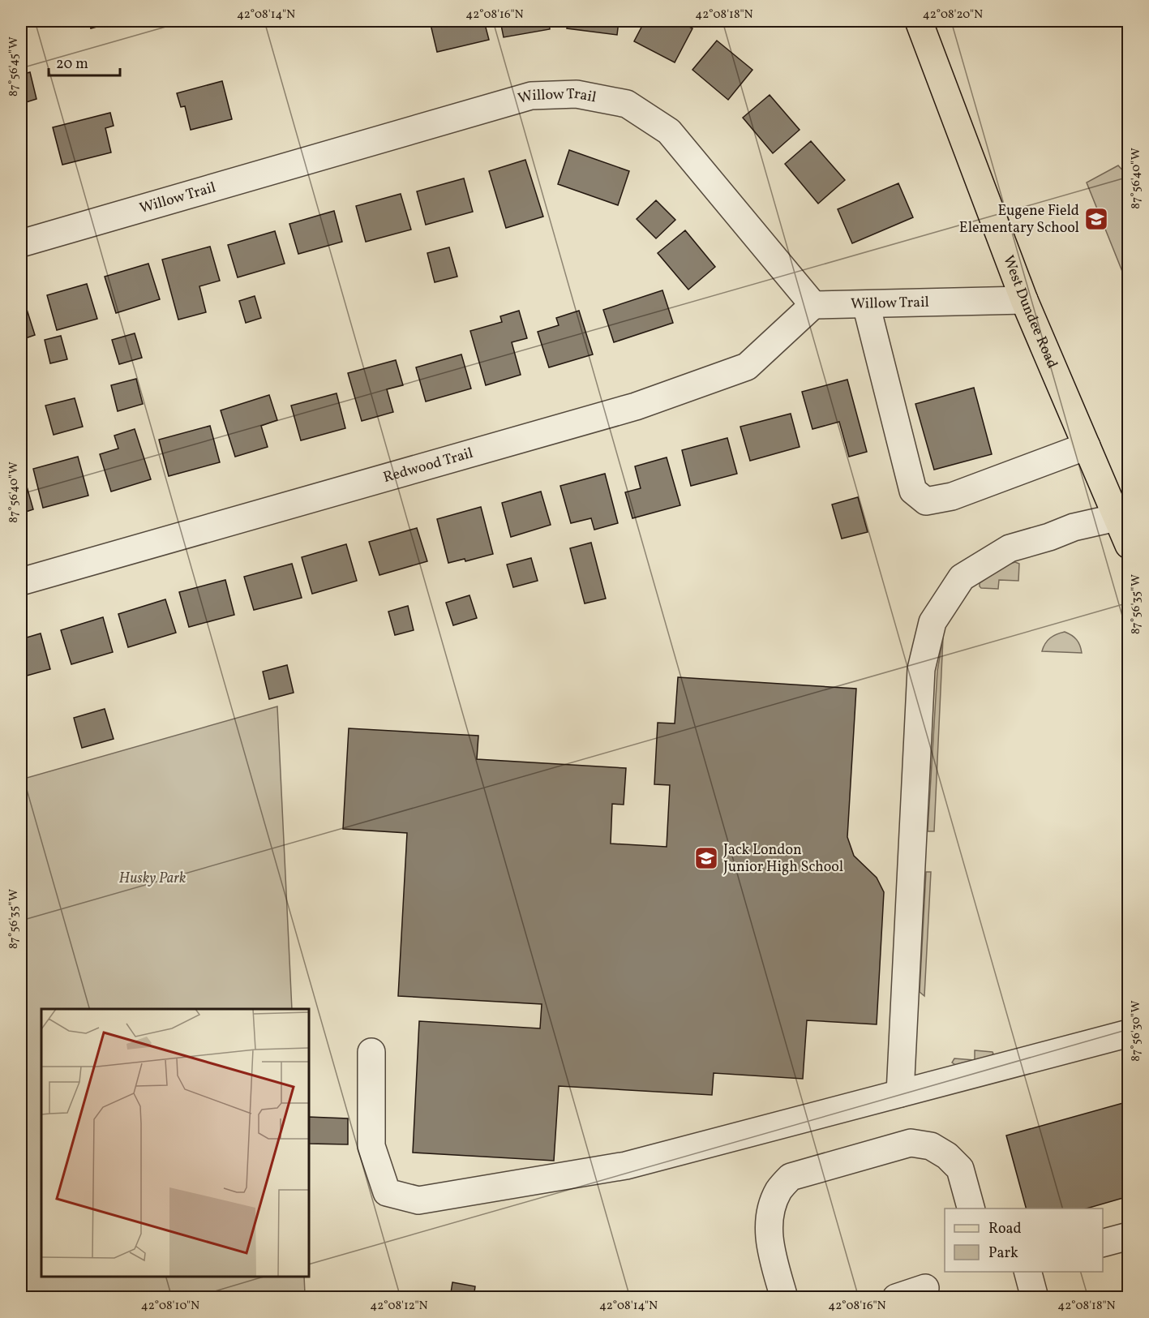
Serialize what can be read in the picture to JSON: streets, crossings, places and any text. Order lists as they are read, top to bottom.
{
  "streets": {
    "main road": ["West Dundee Road"],
    "street": ["Willow Trail", "Redwood Trail"]
  },
  "crossings": [
    ["Willow Trail", "West Dundee Road"],
    ["Willow Trail", "Redwood Trail"]
  ],
  "parks": ["Husky Park"],
  "places": {
    "school or university": ["Eugene Field Elementary School", "Jack London Junior High School"]
  },
  "legend": ["Road", "Park"],
  "scale_bar": "20 m",
  "coordinates": [
    "42°08'14\"N",
    "42°08'16\"N",
    "42°08'18\"N",
    "42°08'20\"N",
    "87°56'45\"W",
    "87°56'40\"W",
    "87°56'35\"W",
    "87°56'30\"W",
    "42°08'10\"N",
    "42°08'12\"N"
  ]
}
